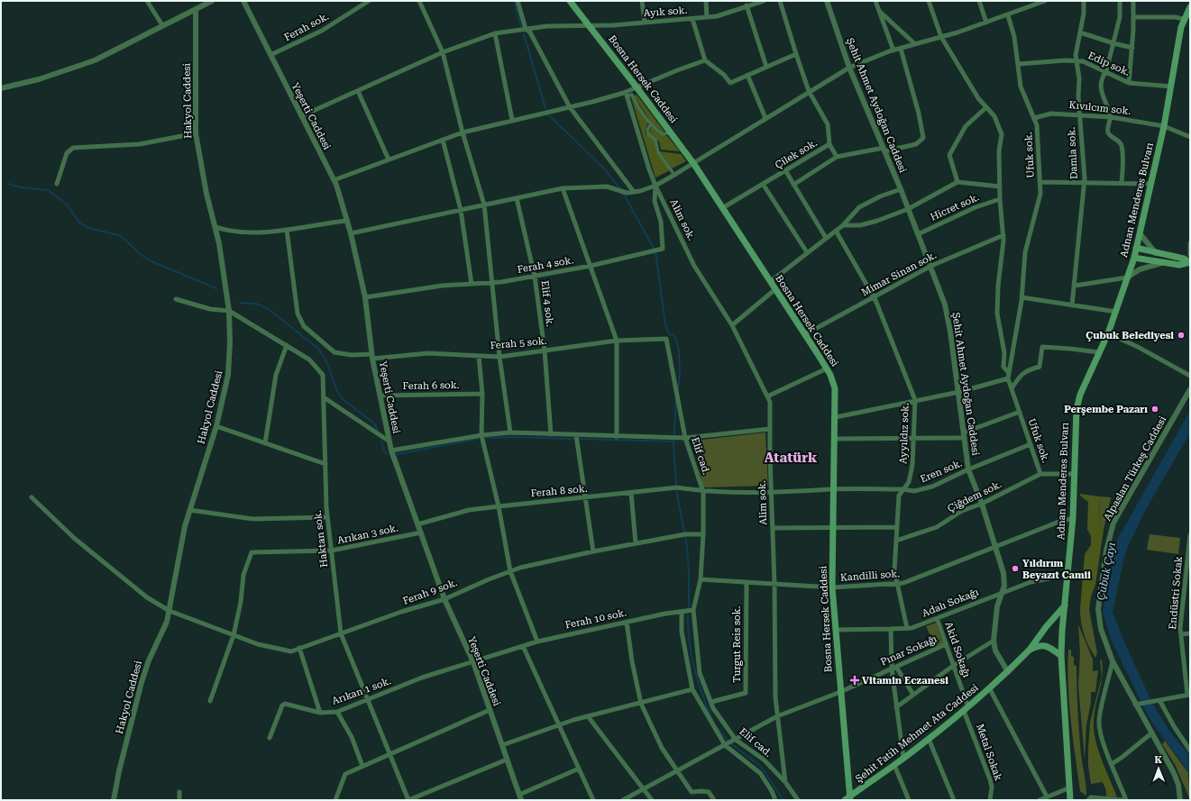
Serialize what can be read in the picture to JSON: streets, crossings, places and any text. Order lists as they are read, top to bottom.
{
  "streets": {
    "main road": ["Bosna Hersek Caddesi", "Adnan Menderes Bulvarı", "Şehit Fatih Mehmet Ata Caddesi"],
    "street": [
      "Ayık sok.",
      "Ferah sok.",
      "Edip sok.",
      "Hakyol Caddesi",
      "Şehit Ahmet Aydoğan Caddesi",
      "Kıvılcım sok.",
      "Yeşerti Caddesi",
      "Damla sok.",
      "Çilek sok.",
      "Ufuk sok.",
      "Hicret sok.",
      "Alim sok.",
      "Ferah 4 sok.",
      "Mimar Sinan sok.",
      "Elif 4 sok.",
      "Ferah 5 sok.",
      "Ferah 6 sok.",
      "Ayyıldız sok.",
      "Elif cad.",
      "Alpaslan Türkeş Caddesi",
      "Eren sok.",
      "Ferah 8 sok.",
      "Çiğdem sok.",
      "Arıkan 3 sok.",
      "Haktan sok.",
      "Kandilli sok.",
      "Ferah 9 sok.",
      "Endüstri Sokak",
      "Adalı Sokağı",
      "Ferah 10 sok.",
      "Turgut Reis sok.",
      "Akid Sokağı",
      "Pınar Sokağı",
      "Arıkan 1 sok.",
      "Metal Sokak"
    ]
  },
  "crossings": [
    ["Ayık sok.", "Bosna Hersek Caddesi"],
    ["Ayık sok.", "Yeşerti Caddesi"],
    ["Ferah sok.", "Yeşerti Caddesi"],
    ["Edip sok.", "Damla sok."],
    ["Edip sok.", "Ufuk sok."],
    ["Edip sok.", "Adnan Menderes Bulvarı"],
    ["Bosna Hersek Caddesi", "Çilek sok."],
    ["Bosna Hersek Caddesi", "Mimar Sinan sok."],
    ["Bosna Hersek Caddesi", "Eren sok."],
    ["Bosna Hersek Caddesi", "Kandilli sok."],
    ["Bosna Hersek Caddesi", "Adalı Sokağı"],
    ["Bosna Hersek Caddesi", "Pınar Sokağı"],
    ["Bosna Hersek Caddesi", "Şehit Fatih Mehmet Ata Caddesi"],
    ["Hakyol Caddesi", "Haktan sok."],
    ["Hakyol Caddesi", "Ferah 9 sok."],
    ["Şehit Ahmet Aydoğan Caddesi", "Hicret sok."],
    ["Şehit Ahmet Aydoğan Caddesi", "Mimar Sinan sok."],
    ["Şehit Ahmet Aydoğan Caddesi", "Eren sok."],
    ["Şehit Ahmet Aydoğan Caddesi", "Çiğdem sok."],
    ["Şehit Ahmet Aydoğan Caddesi", "Kandilli sok."],
    ["Şehit Ahmet Aydoğan Caddesi", "Adalı Sokağı"],
    ["Şehit Ahmet Aydoğan Caddesi", "Şehit Fatih Mehmet Ata Caddesi"],
    ["Kıvılcım sok.", "Damla sok."],
    ["Kıvılcım sok.", "Ufuk sok."],
    ["Kıvılcım sok.", "Adnan Menderes Bulvarı"],
    ["Yeşerti Caddesi", "Ferah 4 sok."],
    ["Yeşerti Caddesi", "Ferah 5 sok."],
    ["Yeşerti Caddesi", "Ferah 6 sok."],
    ["Yeşerti Caddesi", "Ferah 8 sok."],
    ["Yeşerti Caddesi", "Arıkan 3 sok."],
    ["Yeşerti Caddesi", "Ferah 9 sok."],
    ["Yeşerti Caddesi", "Ferah 10 sok."],
    ["Yeşerti Caddesi", "Arıkan 1 sok."],
    ["Ufuk sok.", "Adnan Menderes Bulvarı"],
    ["Ufuk sok.", "Eren sok."],
    ["Ufuk sok.", "Çiğdem sok."],
    ["Adnan Menderes Bulvarı", "Kandilli sok."],
    ["Adnan Menderes Bulvarı", "Adalı Sokağı"],
    ["Adnan Menderes Bulvarı", "Şehit Fatih Mehmet Ata Caddesi"],
    ["Alim sok.", "Ferah 4 sok."],
    ["Alim sok.", "Elif cad."],
    ["Alim sok.", "Eren sok."],
    ["Alim sok.", "Ferah 8 sok."],
    ["Alim sok.", "Kandilli sok."],
    ["Alim sok.", "Pınar Sokağı"],
    ["Ferah 4 sok.", "Elif 4 sok."],
    ["Mimar Sinan sok.", "Ayyıldız sok."],
    ["Elif 4 sok.", "Ferah 5 sok."],
    ["Ferah 5 sok.", "Elif cad."],
    ["Ayyıldız sok.", "Eren sok."],
    ["Ayyıldız sok.", "Çiğdem sok."],
    ["Ayyıldız sok.", "Kandilli sok."],
    ["Ayyıldız sok.", "Adalı Sokağı"],
    ["Elif cad.", "Ferah 8 sok."],
    ["Elif cad.", "Kandilli sok."],
    ["Elif cad.", "Ferah 9 sok."],
    ["Elif cad.", "Ferah 10 sok."],
    ["Elif cad.", "Turgut Reis sok."],
    ["Elif cad.", "Pınar Sokağı"],
    ["Eren sok.", "Ferah 8 sok."],
    ["Arıkan 3 sok.", "Haktan sok."],
    ["Arıkan 3 sok.", "Ferah 9 sok."],
    ["Haktan sok.", "Ferah 9 sok."],
    ["Haktan sok.", "Arıkan 1 sok."],
    ["Kandilli sok.", "Turgut Reis sok."],
    ["Ferah 9 sok.", "Arıkan 1 sok."],
    ["Adalı Sokağı", "Akid Sokağı"],
    ["Ferah 10 sok.", "Arıkan 1 sok."],
    ["Akid Sokağı", "Pınar Sokağı"],
    ["Akid Sokağı", "Şehit Fatih Mehmet Ata Caddesi"],
    ["Akid Sokağı", "Metal Sokak"],
    ["Şehit Fatih Mehmet Ata Caddesi", "Metal Sokak"]
  ],
  "districts": ["Atatürk"],
  "water": ["Çubuk Çayı"],
  "places": {
    "other": ["Çubuk Belediyesi", "Perşembe Pazarı", "Yıldırım Beyazıt Camii"],
    "health": ["Vitamin Eczanesi"]
  },
  "north": "top"
}
